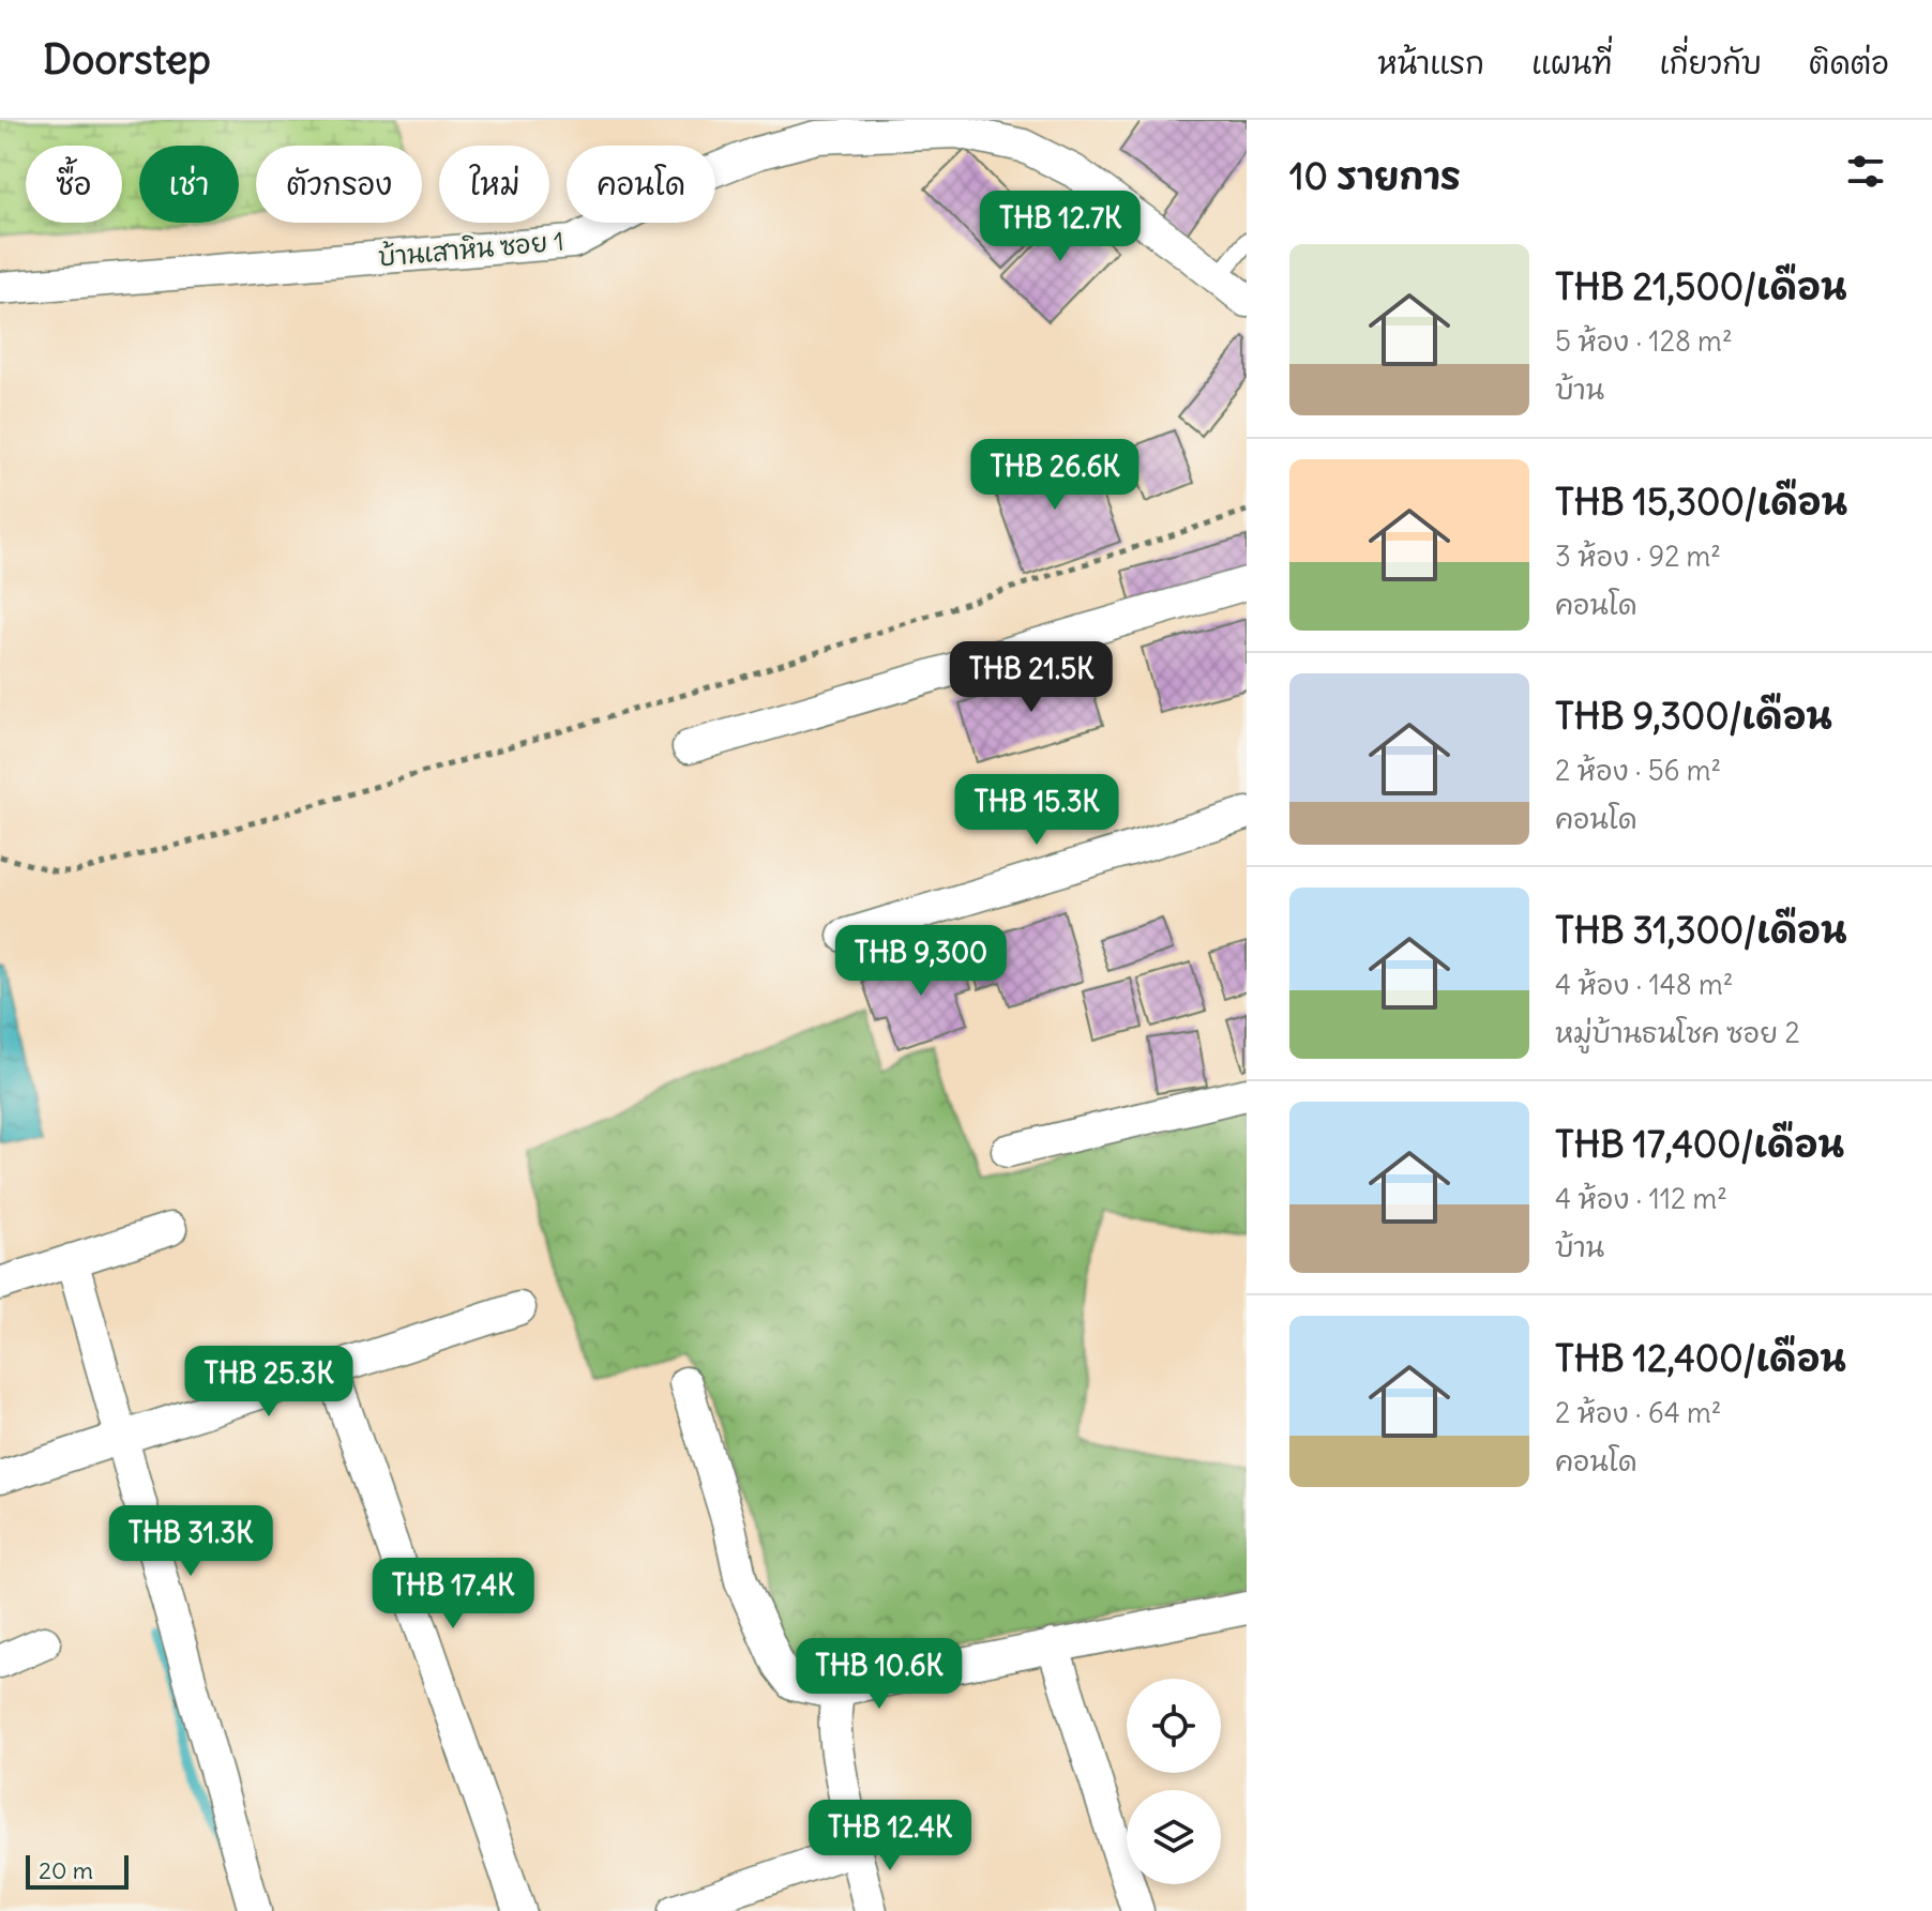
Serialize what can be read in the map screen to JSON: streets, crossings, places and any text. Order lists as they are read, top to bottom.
{
  "streets": {
    "street": ["บ้านเสาหิน ซอย 1"]
  },
  "scale_bar": "20 m",
  "page": {
    "header": "Doorstep",
    "nav": [
      "หน้าแรก",
      "แผนที่",
      "เกี่ยวกับ",
      "ติดต่อ"
    ],
    "heading": "10 รายการ",
    "chip": [
      "ซื้อ",
      "เช่า",
      "ตัวกรอง",
      "ใหม่",
      "คอนโด"
    ],
    "price": [
      "THB 12.7K",
      "THB 26.6K",
      "THB 21.5K",
      "THB 15.3K",
      "THB 9,300",
      "THB 25.3K",
      "THB 31.3K",
      "THB 17.4K",
      "THB 10.6K",
      "THB 12.4K"
    ],
    "list": [
      {
        "name": "THB 21,500/เดือน",
        "note": "5 ห้อง · 128 m² · บ้าน"
      },
      {
        "name": "THB 15,300/เดือน",
        "note": "3 ห้อง · 92 m² · คอนโด"
      },
      {
        "name": "THB 9,300/เดือน",
        "note": "2 ห้อง · 56 m² · คอนโด"
      },
      {
        "name": "THB 31,300/เดือน",
        "note": "4 ห้อง · 148 m² · หมู่บ้านธนโชค ซอย 2"
      },
      {
        "name": "THB 17,400/เดือน",
        "note": "4 ห้อง · 112 m² · บ้าน"
      },
      {
        "name": "THB 12,400/เดือน",
        "note": "2 ห้อง · 64 m² · คอนโด"
      }
    ],
    "scale": "20 m"
  }
}
